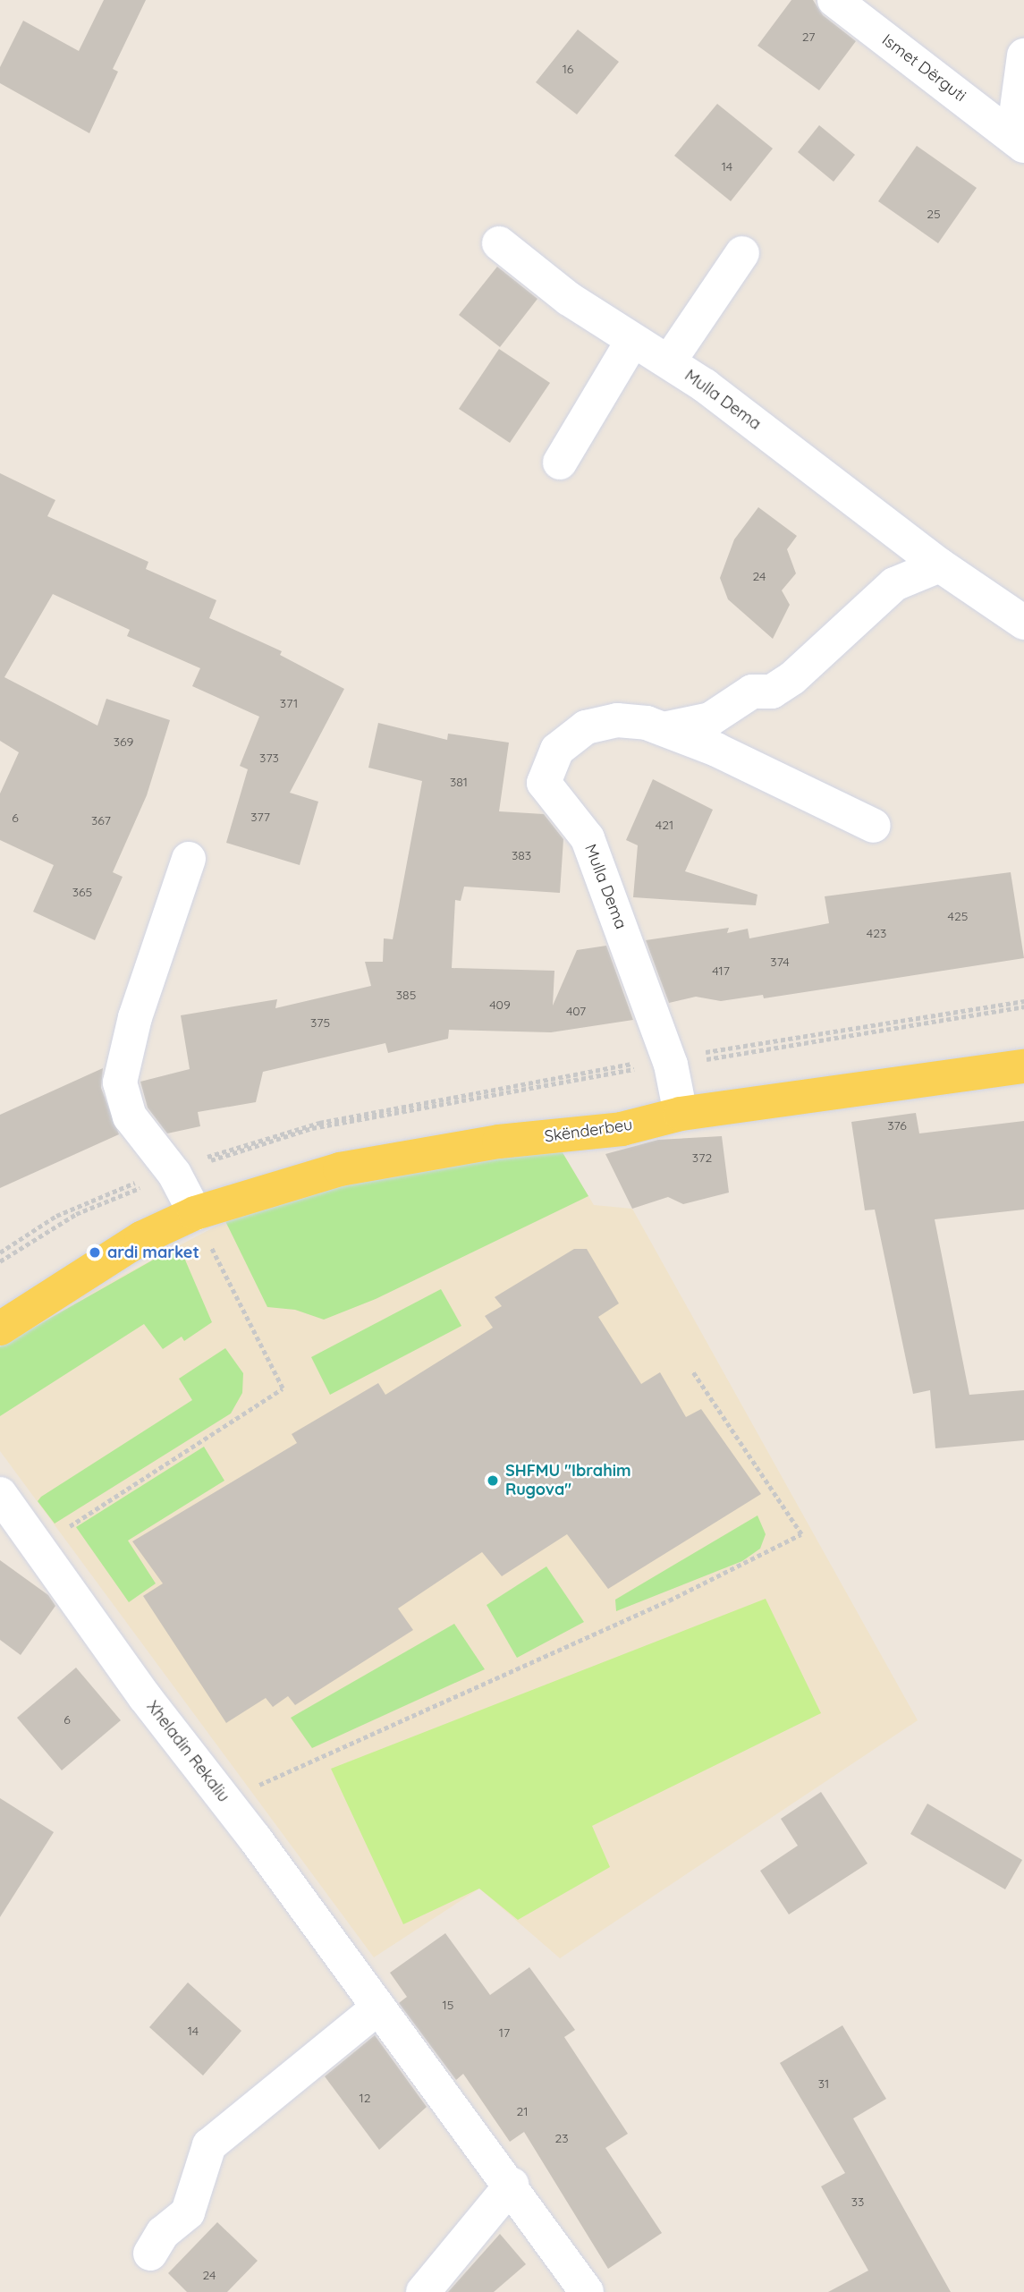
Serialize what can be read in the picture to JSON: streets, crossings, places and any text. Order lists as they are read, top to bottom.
{
  "streets": {
    "main road": ["Skënderbeu"],
    "street": ["Ismet Dërguti", "Mulla Dema", "Xheladin Rekaliu"]
  },
  "crossings": [
    ["Mulla Dema", "Skënderbeu"]
  ],
  "places": ["ardi market", "SHFMU \"Ibrahim Rugova\""],
  "house_numbers": [
    "27",
    "16",
    "14",
    "25",
    "24",
    "371",
    "369",
    "373",
    "381",
    "377",
    "6",
    "367",
    "421",
    "383",
    "365",
    "425",
    "423",
    "374",
    "417",
    "385",
    "409",
    "407",
    "375",
    "376",
    "372",
    "6",
    "15",
    "14",
    "17",
    "31",
    "12",
    "21",
    "23",
    "33",
    "24"
  ]
}
